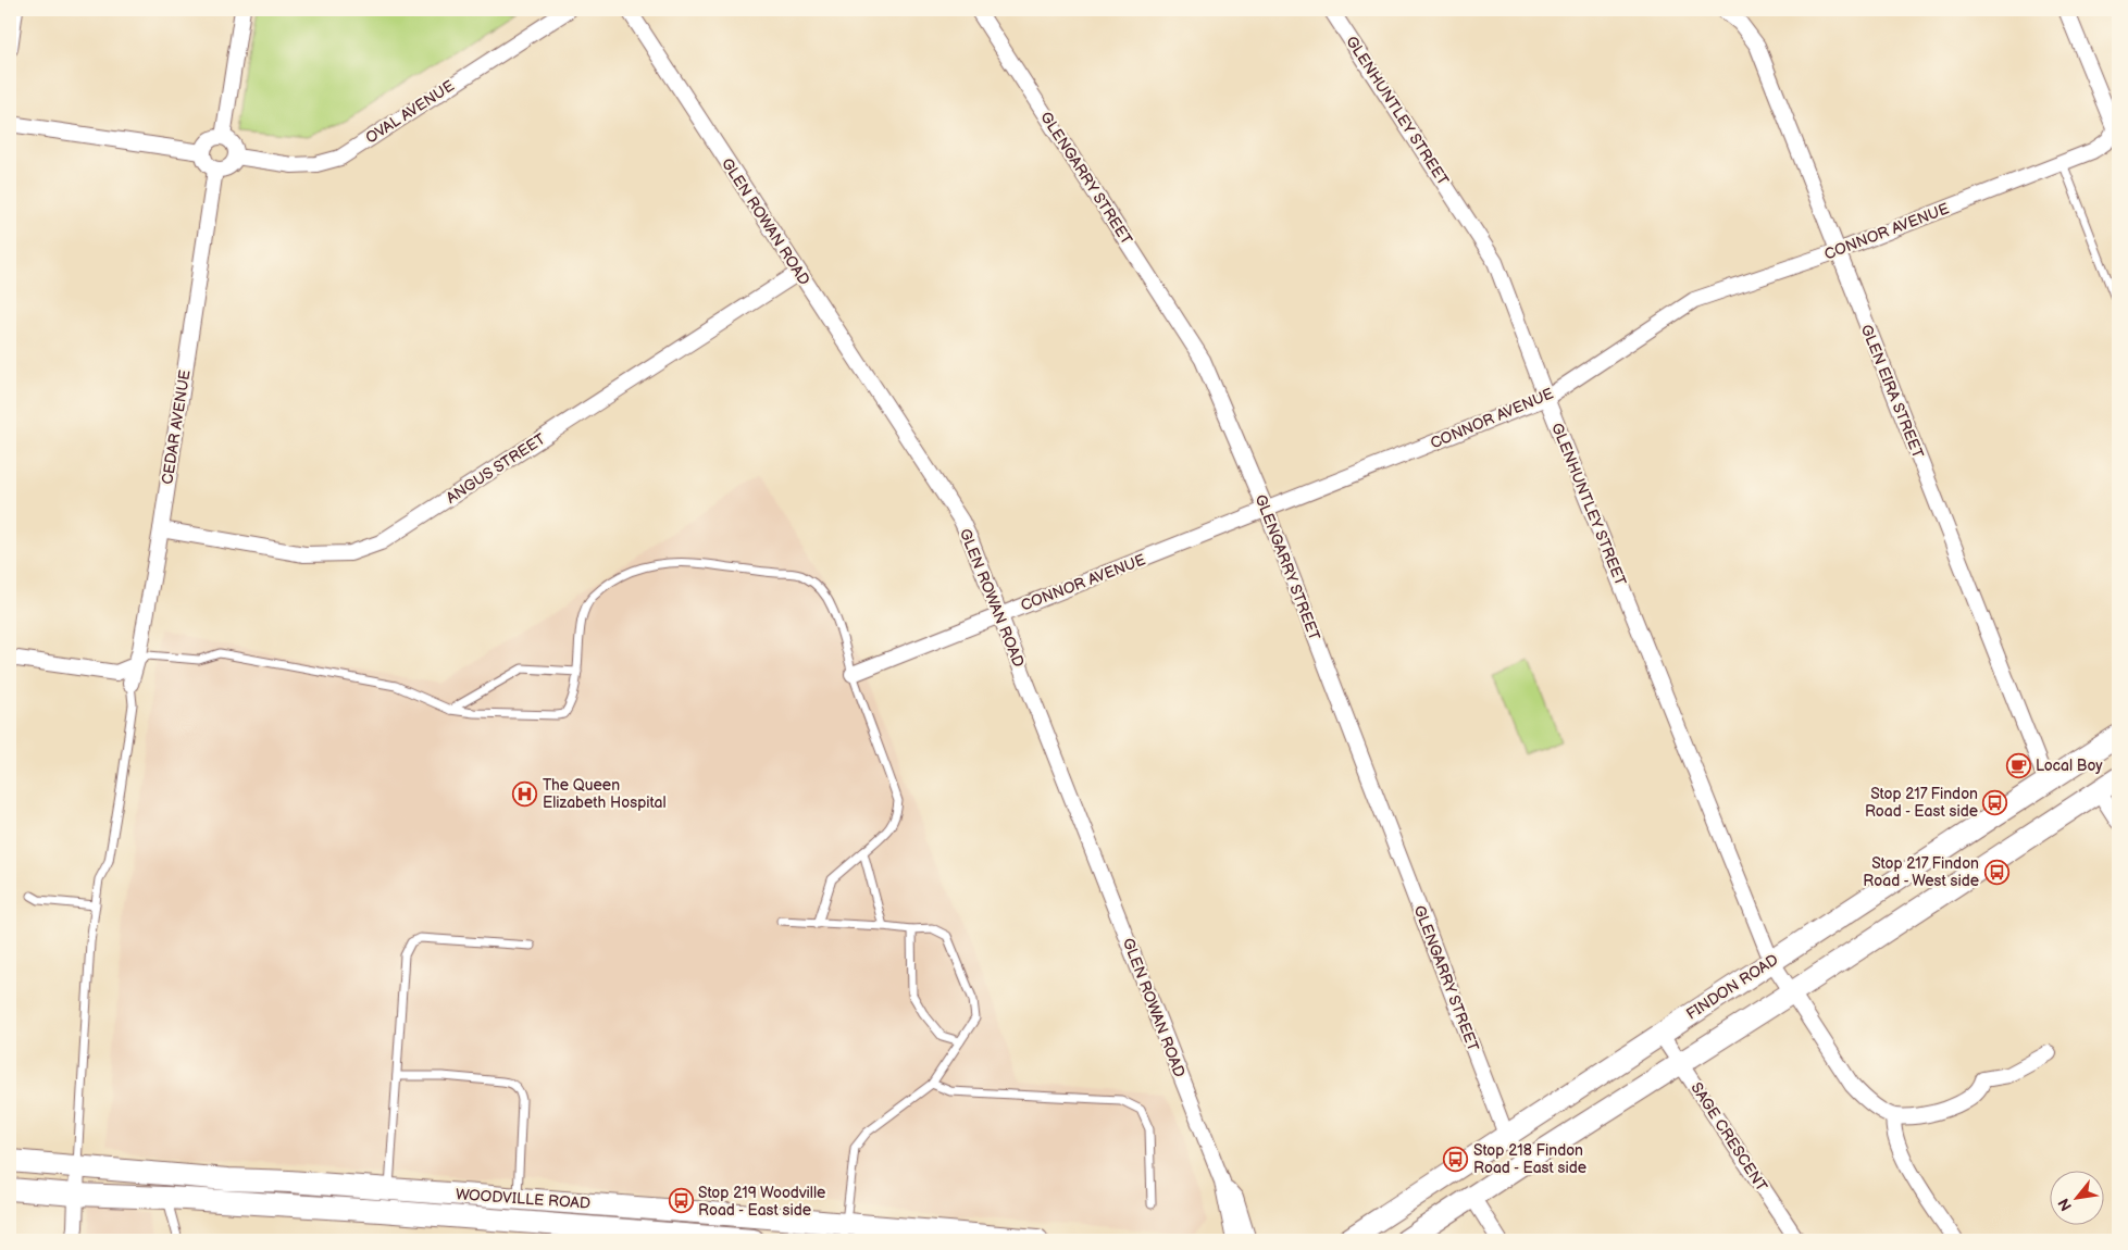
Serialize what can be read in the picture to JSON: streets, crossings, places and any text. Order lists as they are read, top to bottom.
{
  "streets": {
    "main road": ["FINDON ROAD", "WOODVILLE ROAD"],
    "street": [
      "GLENHUNTLEY STREET",
      "OVAL AVENUE",
      "GLENGARRY STREET",
      "GLEN ROWAN ROAD",
      "CONNOR AVENUE",
      "GLEN EIRA STREET",
      "CEDAR AVENUE",
      "ANGUS STREET",
      "SAGE CRESCENT"
    ]
  },
  "crossings": [
    ["GLENHUNTLEY STREET", "CONNOR AVENUE"],
    ["GLENHUNTLEY STREET", "FINDON ROAD"],
    ["OVAL AVENUE", "CEDAR AVENUE"],
    ["GLENGARRY STREET", "CONNOR AVENUE"],
    ["GLENGARRY STREET", "FINDON ROAD"],
    ["GLEN ROWAN ROAD", "CONNOR AVENUE"],
    ["GLEN ROWAN ROAD", "ANGUS STREET"],
    ["CONNOR AVENUE", "GLEN EIRA STREET"],
    ["GLEN EIRA STREET", "FINDON ROAD"],
    ["CEDAR AVENUE", "ANGUS STREET"],
    ["FINDON ROAD", "SAGE CRESCENT"]
  ],
  "places": {
    "cafe": ["Local Boy"],
    "hospital": ["The Queen Elizabeth Hospital"],
    "bus stop": [
      "Stop 217 Findon Road - East side",
      "Stop 217 Findon Road - West side",
      "Stop 218 Findon Road - East side",
      "Stop 219 Woodville Road - East side"
    ]
  },
  "north": "bottom left"
}
